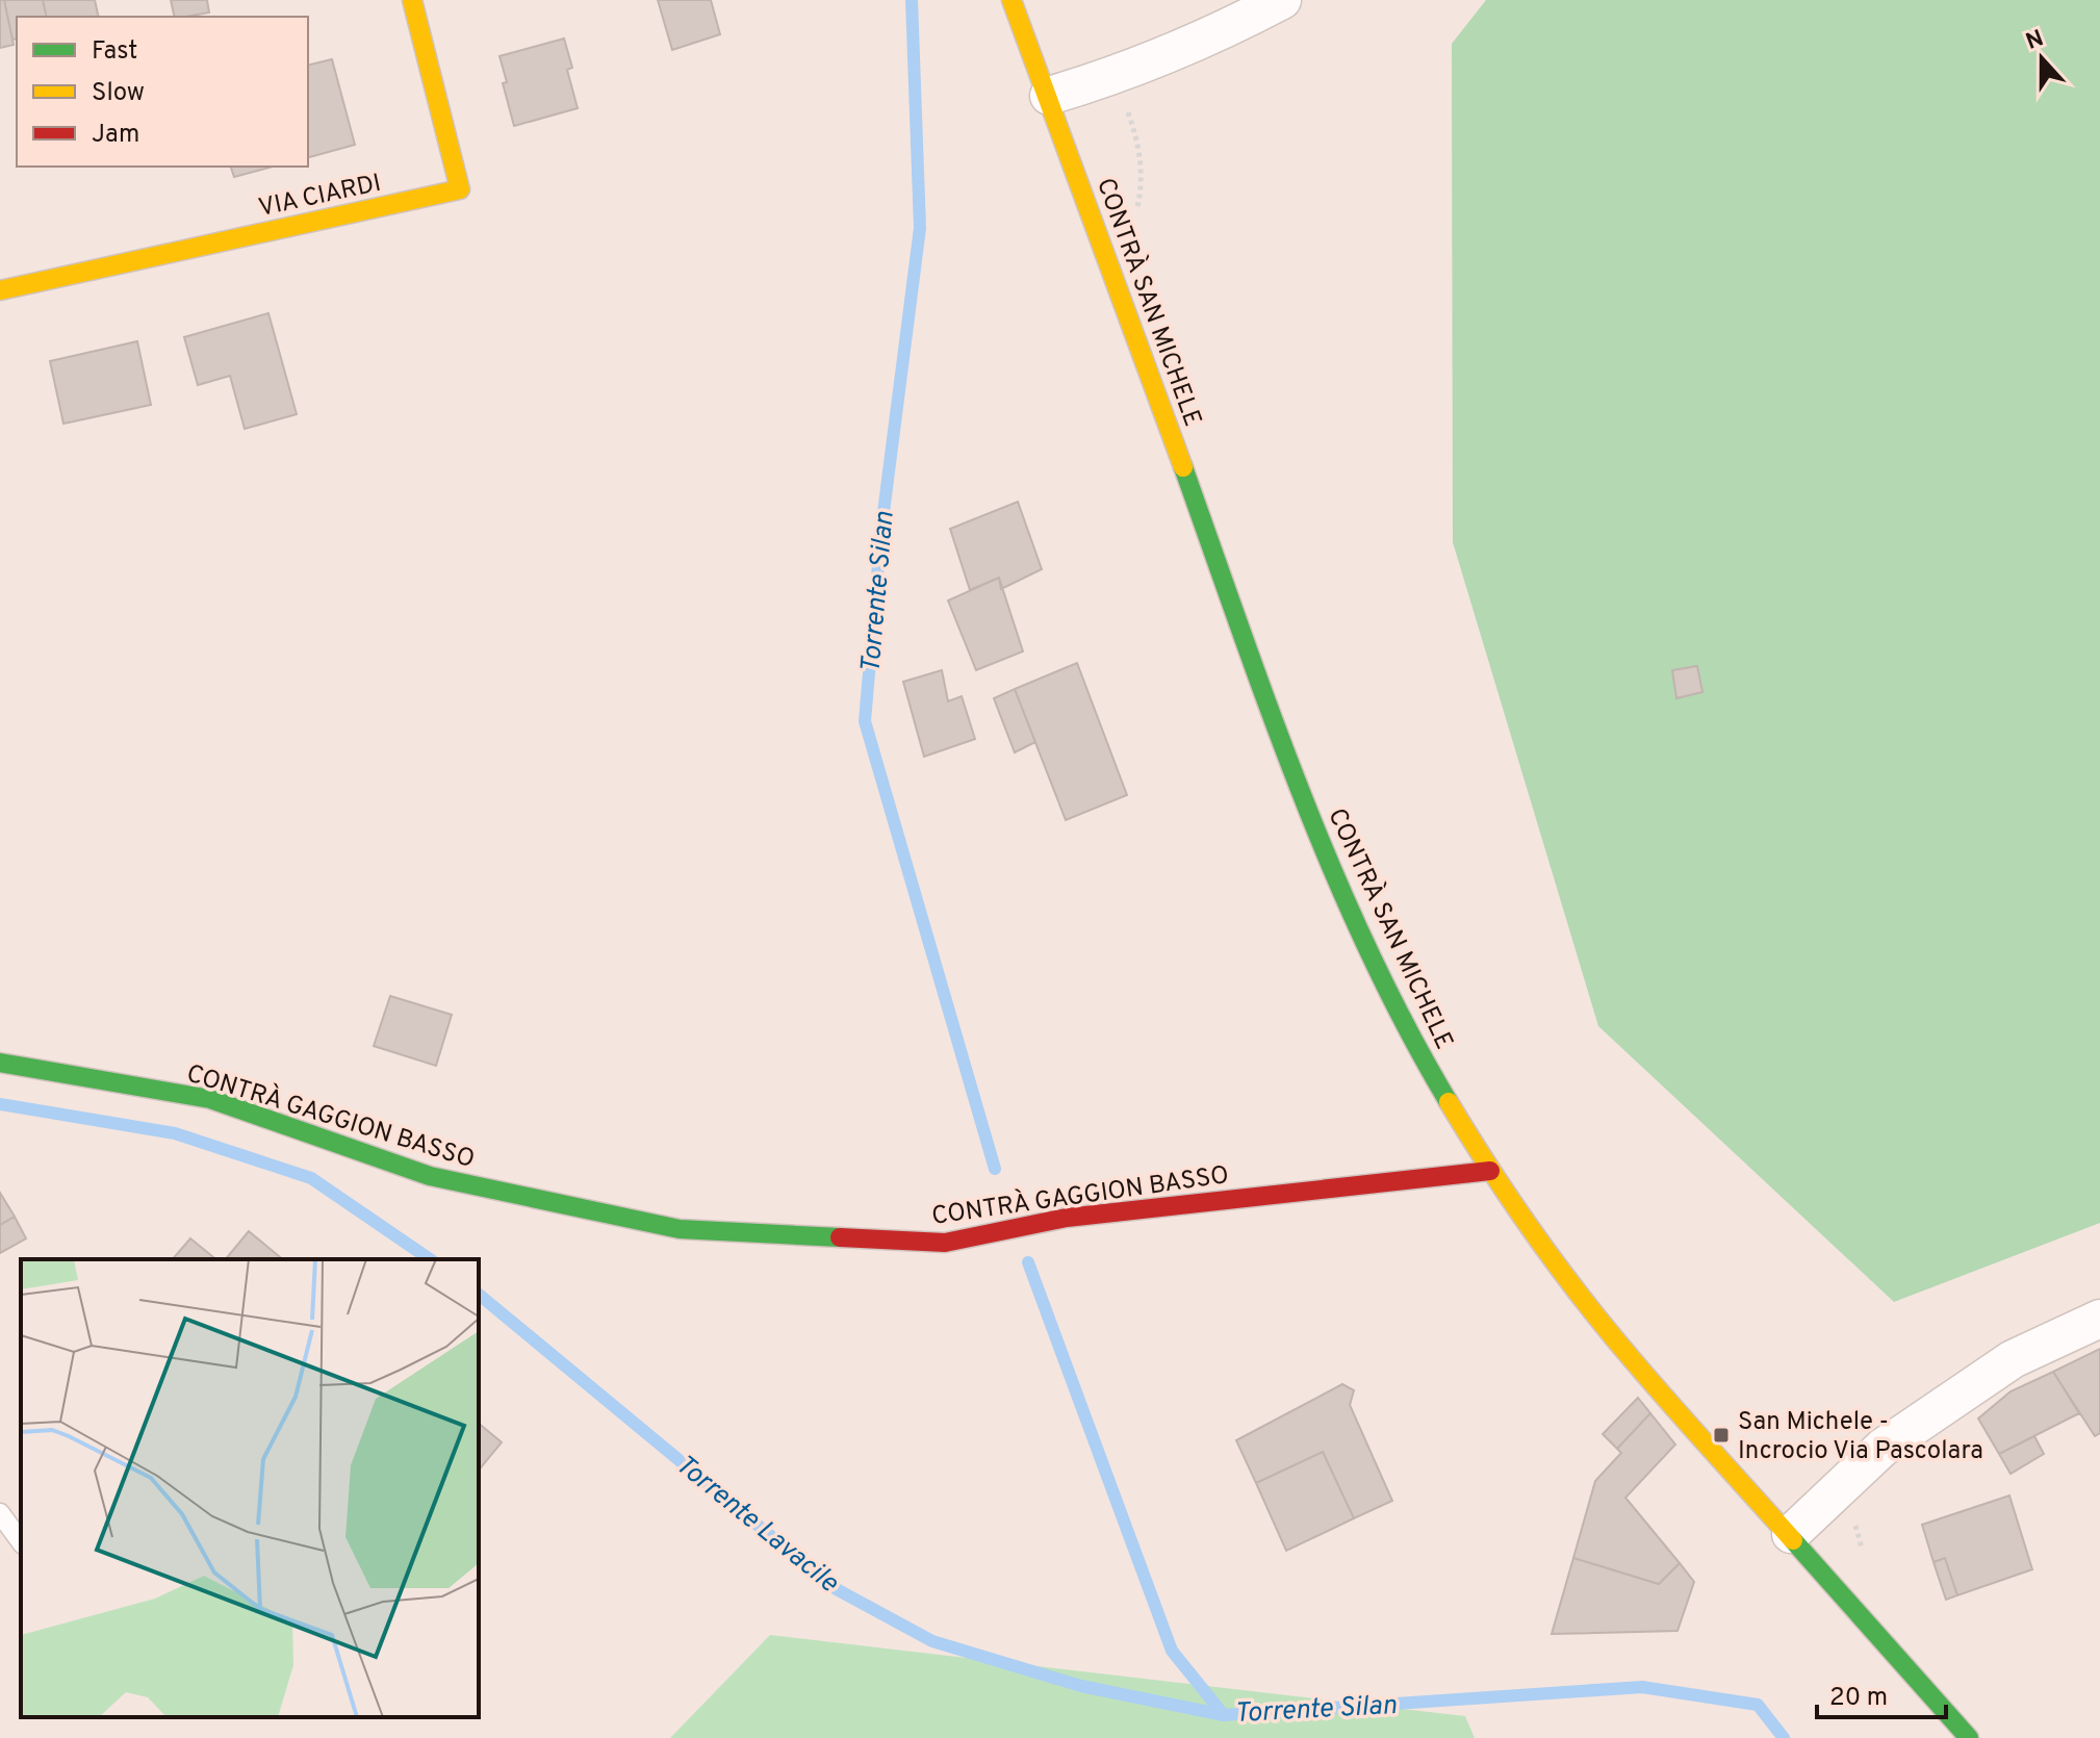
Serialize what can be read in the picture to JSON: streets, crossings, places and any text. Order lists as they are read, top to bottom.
{
  "streets": {
    "street": ["VIA CIARDI", "CONTRÀ SAN MICHELE", "CONTRÀ GAGGION BASSO"]
  },
  "crossings": [
    ["CONTRÀ SAN MICHELE", "CONTRÀ GAGGION BASSO"]
  ],
  "water": ["Torrente Silan", "Torrente Lavacile"],
  "places": {
    "transit": ["San Michele - Incrocio Via Pascolara"]
  },
  "legend": ["Fast", "Slow", "Jam"],
  "scale_bar": "20 m",
  "north": "top"
}
